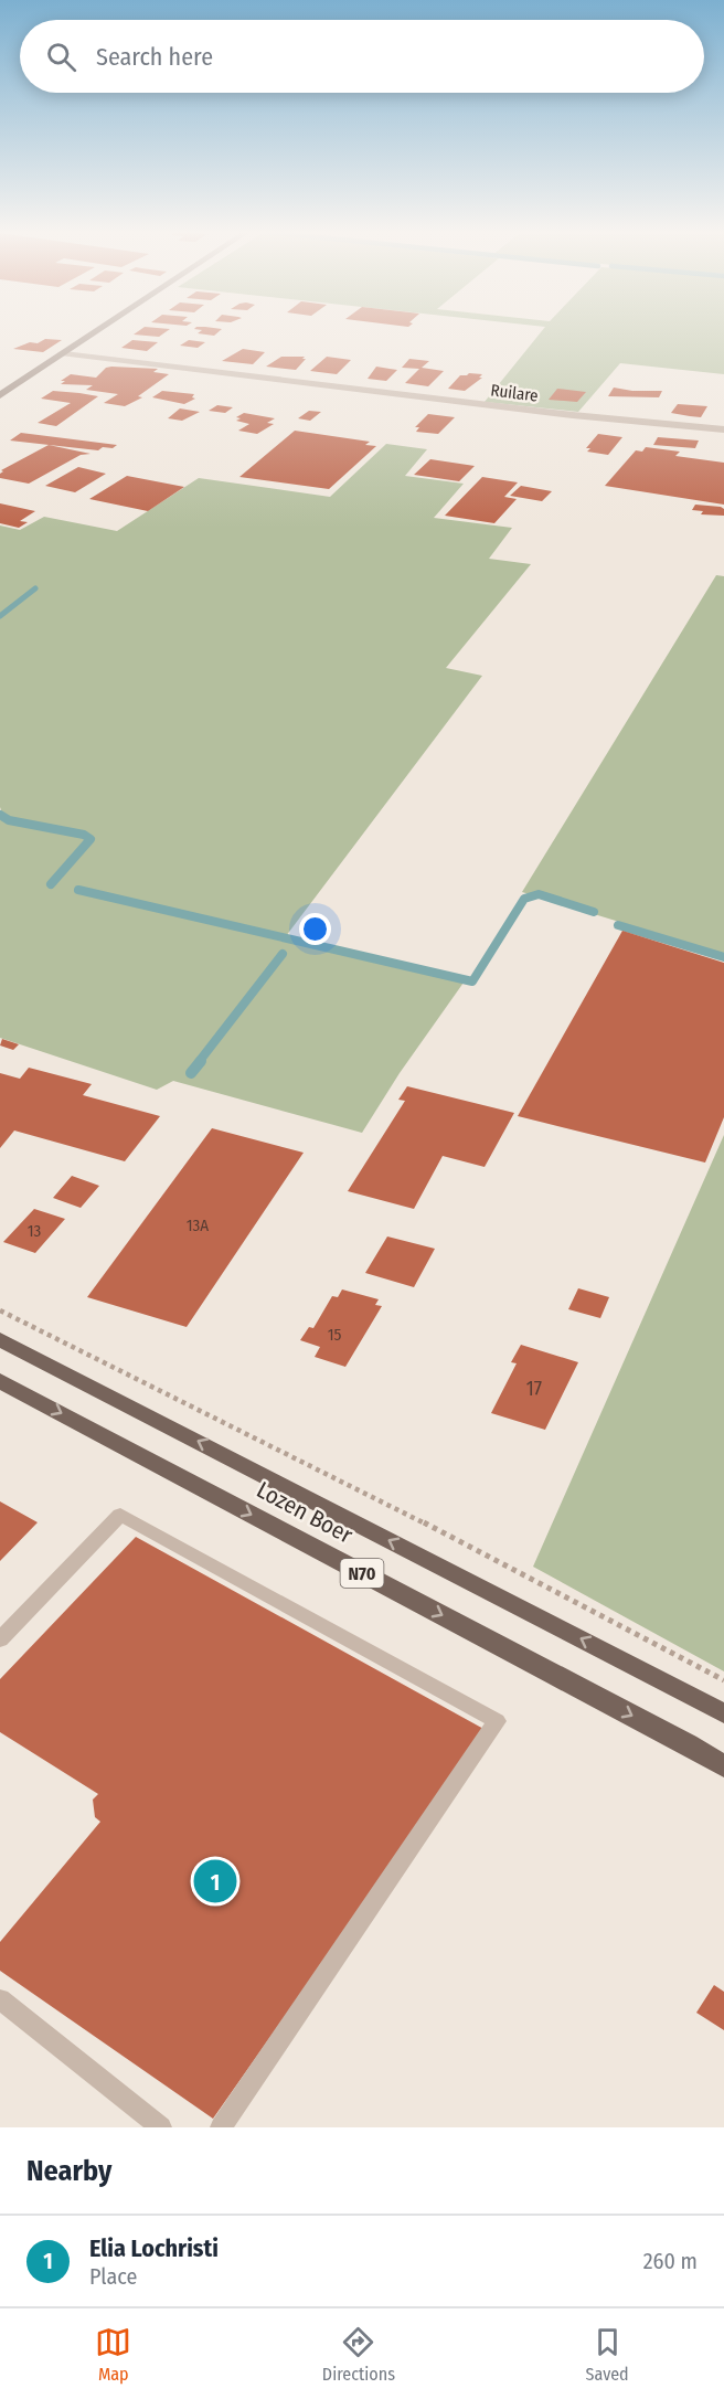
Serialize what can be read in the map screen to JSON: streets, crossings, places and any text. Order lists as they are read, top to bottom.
{
  "streets": {
    "main road": ["Lozen Boer", "N70"],
    "street": ["Ruilare"]
  },
  "house_numbers": [
    "13A",
    "13",
    "15",
    "17"
  ],
  "page": {
    "search": "Search here",
    "pins": "1",
    "heading": "Nearby",
    "list": [
      {
        "mark": "1",
        "name": "Elia Lochristi",
        "note": "Place",
        "value": "260 m"
      }
    ],
    "nav": ["Map", "Directions", "Saved"]
  }
}
